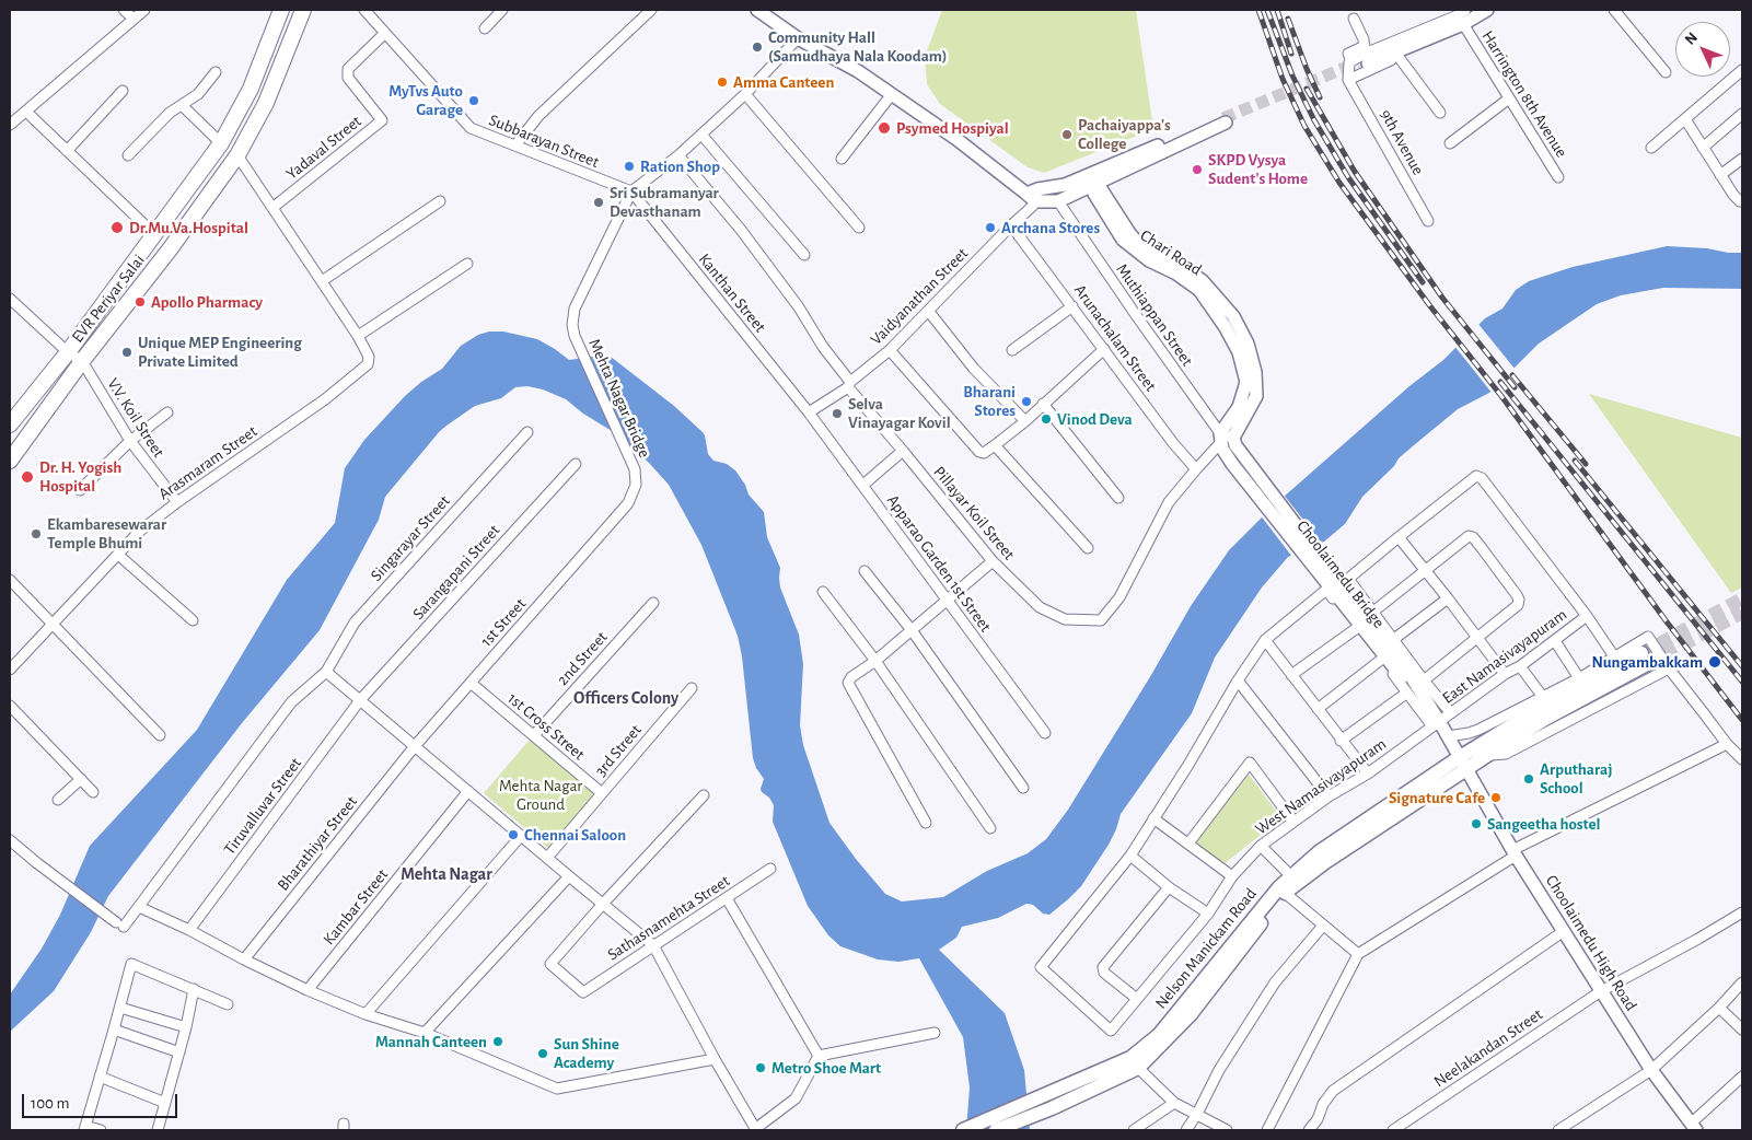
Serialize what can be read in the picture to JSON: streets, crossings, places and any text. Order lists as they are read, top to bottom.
{
  "streets": {
    "main road": ["EVR Periyar Salai", "Nelson Manickam Road"],
    "street": [
      "Harrington 8th Avenue",
      "Subbarayan Street",
      "9th Avenue",
      "Yadaval Street",
      "Chari Road",
      "Kanthan Street",
      "Vaidyanathan Street",
      "Muthiappan Street",
      "Arunachalam Street",
      "Mehta Nagar Bridge",
      "V.V. Koil Street",
      "Arasmaram Street",
      "Pillayar Koil Street",
      "Singarayar Street",
      "Apparao Garden 1st Street",
      "Sarangapani Street",
      "Choolaimedu Bridge",
      "1st Street",
      "East Namasivayapuram",
      "2nd Street",
      "1st Cross Street",
      "3rd Street",
      "West Namasivayapuram",
      "Tiruvalluvar Street",
      "Bharathiyar Street",
      "Kambar Street",
      "Sathasnamehta Street",
      "Choolaimedu High Road",
      "Neelakandan Street"
    ]
  },
  "crossings": [
    ["Subbarayan Street", "Yadaval Street"],
    ["Subbarayan Street", "Kanthan Street"],
    ["Subbarayan Street", "Mehta Nagar Bridge"],
    ["Chari Road", "Muthiappan Street"],
    ["Chari Road", "Choolaimedu Bridge"],
    ["Kanthan Street", "Vaidyanathan Street"],
    ["Kanthan Street", "Mehta Nagar Bridge"],
    ["Kanthan Street", "Apparao Garden 1st Street"],
    ["Vaidyanathan Street", "Arunachalam Street"],
    ["Vaidyanathan Street", "Pillayar Koil Street"],
    ["Vaidyanathan Street", "Apparao Garden 1st Street"],
    ["EVR Periyar Salai", "V.V. Koil Street"],
    ["Muthiappan Street", "Choolaimedu Bridge"],
    ["Arunachalam Street", "Pillayar Koil Street"],
    ["Mehta Nagar Bridge", "1st Street"],
    ["V.V. Koil Street", "Arasmaram Street"],
    ["Sarangapani Street", "Tiruvalluvar Street"],
    ["Choolaimedu Bridge", "Choolaimedu High Road"],
    ["1st Street", "1st Cross Street"],
    ["1st Street", "Bharathiyar Street"],
    ["East Namasivayapuram", "West Namasivayapuram"],
    ["East Namasivayapuram", "Choolaimedu High Road"],
    ["2nd Street", "1st Cross Street"],
    ["1st Cross Street", "3rd Street"],
    ["West Namasivayapuram", "Choolaimedu High Road"],
    ["Choolaimedu High Road", "Nelson Manickam Road"],
    ["Choolaimedu High Road", "Neelakandan Street"]
  ],
  "districts": ["Officers Colony", "Mehta Nagar"],
  "parks": ["Mehta Nagar Ground"],
  "places": [
    "Community Hall (Samudhaya Nala Koodam)",
    "Amma Canteen",
    "MyTvs Auto Garage",
    "Psymed Hospiyal",
    "Pachaiyappa's College",
    "Ration Shop",
    "SKPD Vysya Sudent's Home",
    "Sri Subramanyar Devasthanam",
    "Dr.Mu.Va.Hospital",
    "Archana Stores",
    "Apollo Pharmacy",
    "Unique MEP Engineering Private Limited",
    "Bharani Stores",
    "Selva Vinayagar Kovil",
    "Vinod Deva",
    "Dr. H. Yogish Hospital",
    "Ekambaresewarar Temple Bhumi",
    "Nungambakkam",
    "Arputharaj School",
    "Signature Cafe",
    "Sangeetha hostel",
    "Chennai Saloon",
    "Mannah Canteen",
    "Sun Shine Academy",
    "Metro Shoe Mart"
  ],
  "scale_bar": "100 m",
  "north": "top left"
}
